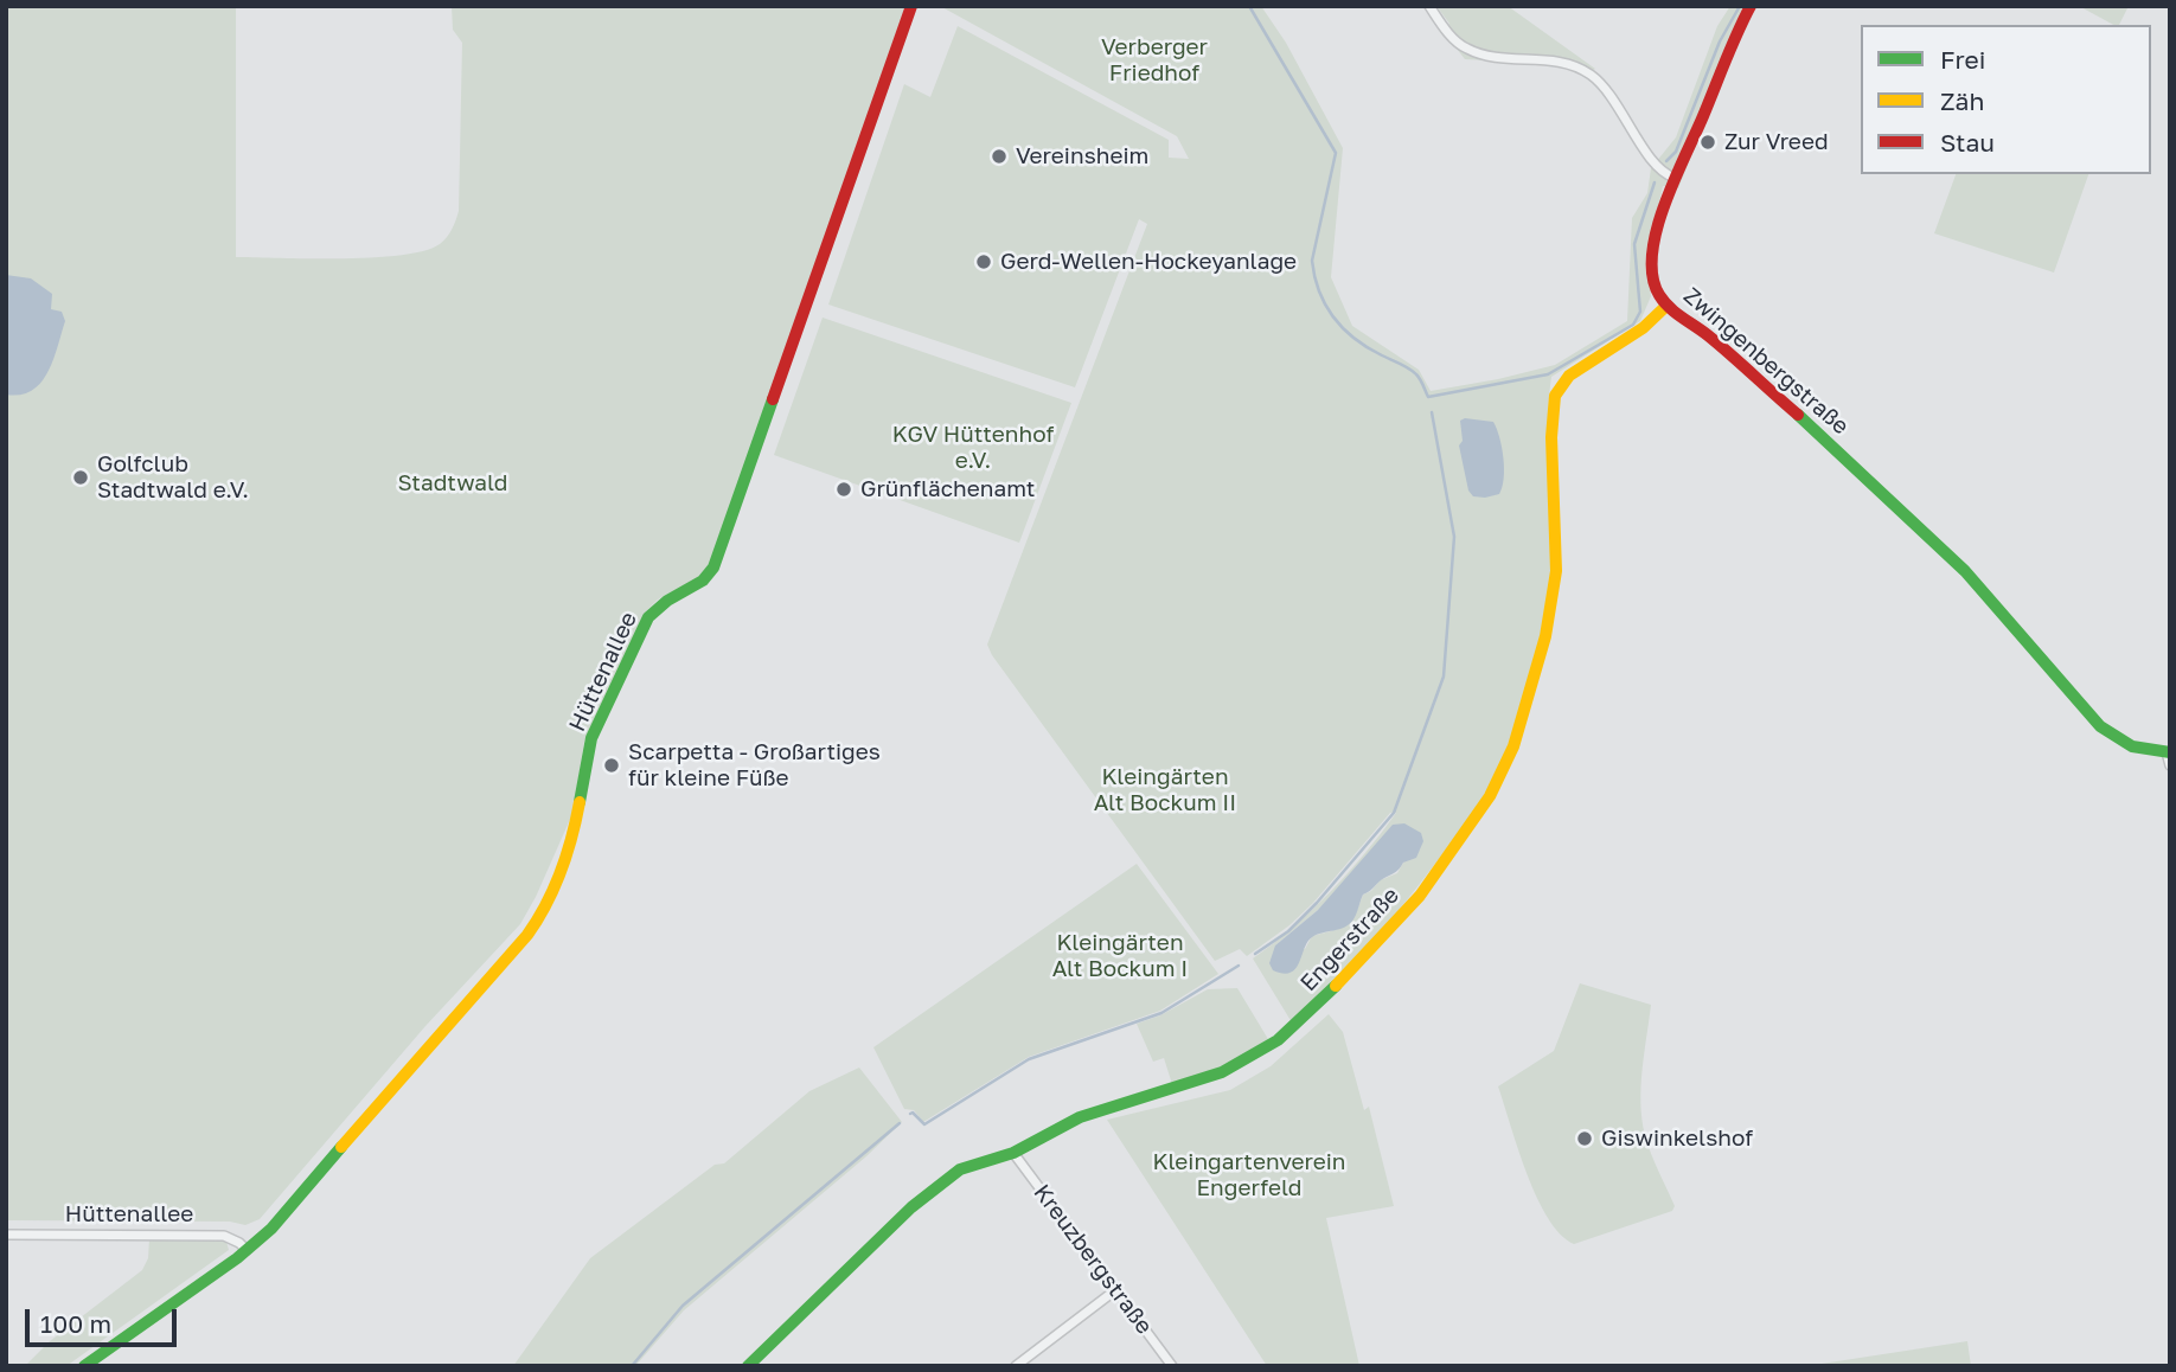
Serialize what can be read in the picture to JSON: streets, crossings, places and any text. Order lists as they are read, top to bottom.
{
  "streets": {
    "street": [
      "Zwingenbergstraße",
      "Hüttenallee",
      "Engerstraße",
      "Kreuzbergstraße"
    ]
  },
  "crossings": [
    ["Zwingenbergstraße", "Engerstraße"],
    ["Engerstraße", "Kreuzbergstraße"]
  ],
  "parks": [
    "Verberger Friedhof",
    "KGV Hüttenhof e.V.",
    "Stadtwald",
    "Kleingärten Alt Bockum II",
    "Kleingärten Alt Bockum I",
    "Kleingartenverein Engerfeld"
  ],
  "places": [
    "Zur Vreed",
    "Vereinsheim",
    "Gerd-Wellen-Hockeyanlage",
    "Golfclub Stadtwald e.V.",
    "Grünflächenamt",
    "Scarpetta - Großartiges für kleine Füße",
    "Giswinkelshof"
  ],
  "legend": ["Frei", "Zäh", "Stau"],
  "scale_bar": "100 m"
}
